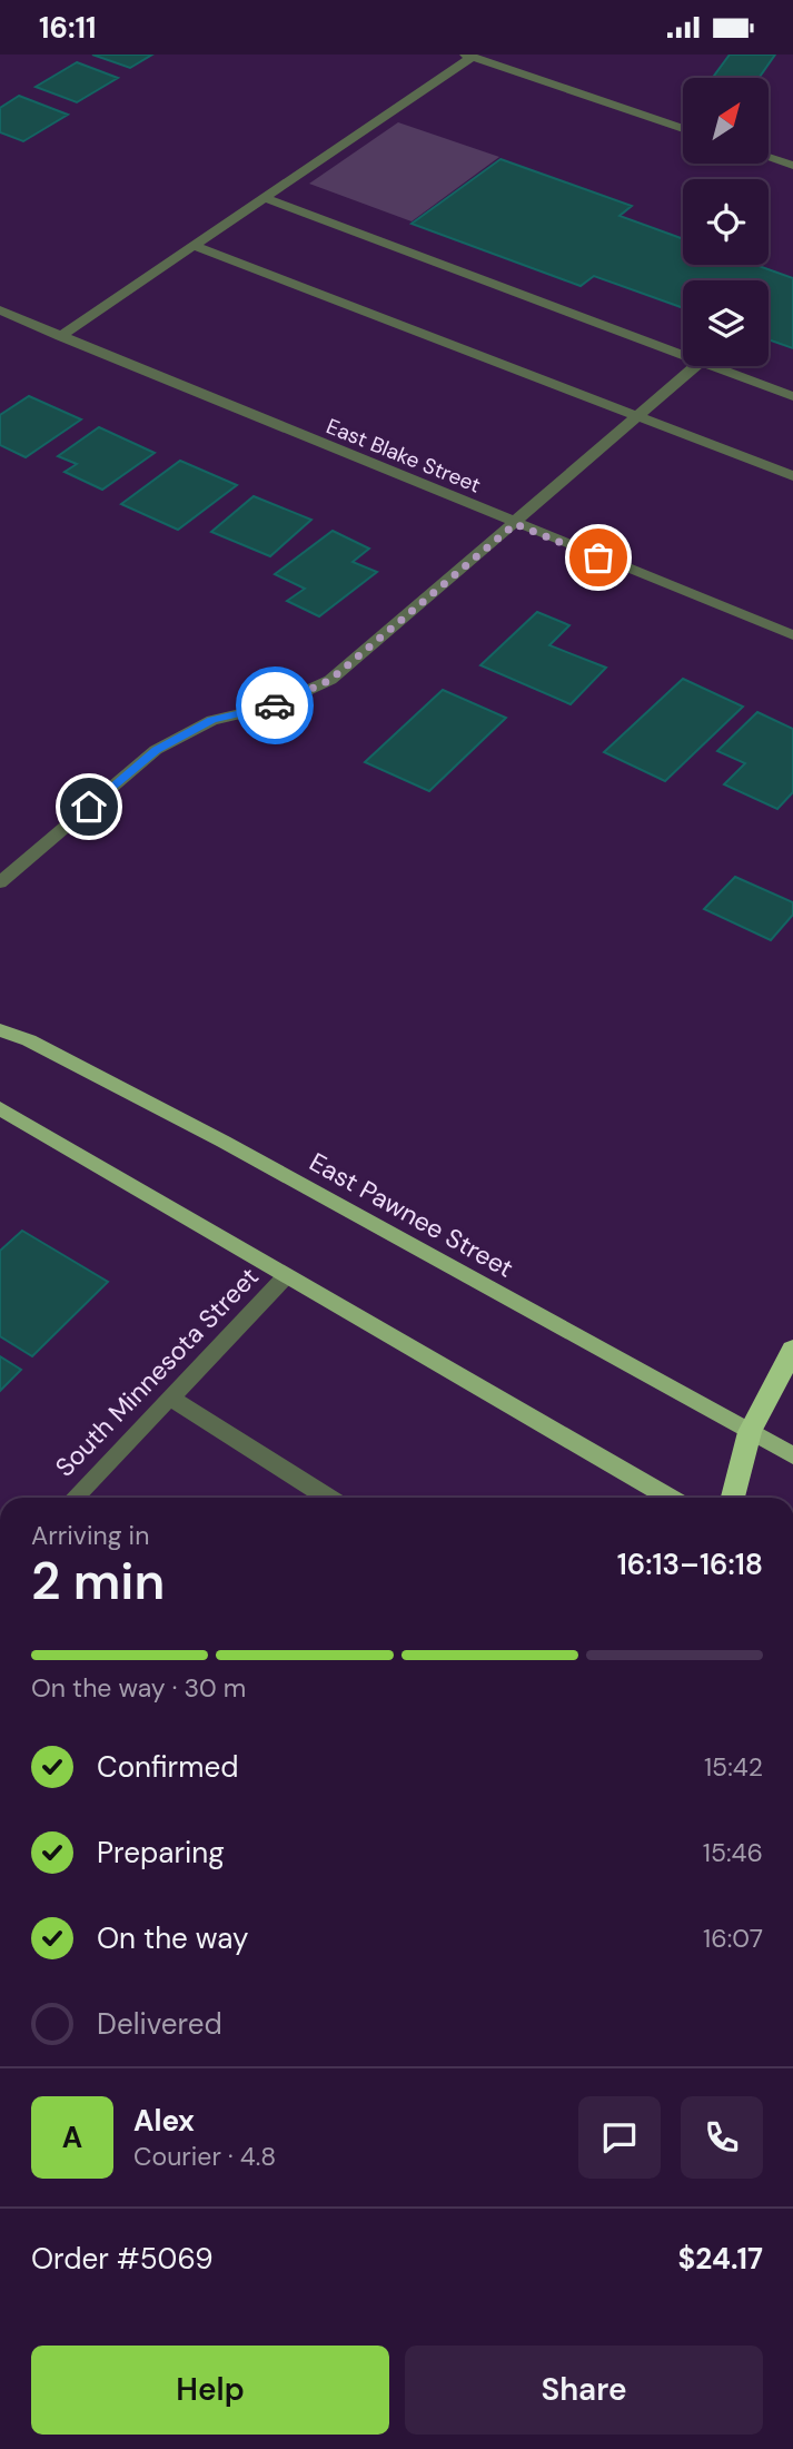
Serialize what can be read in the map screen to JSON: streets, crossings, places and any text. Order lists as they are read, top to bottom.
{
  "streets": {
    "main road": ["East Pawnee Street"],
    "street": ["East Blake Street", "South Minnesota Street"]
  },
  "north": "top right",
  "page": {
    "status": "16:11",
    "heading": ["2 min", "Arriving in", "16:13–16:18"],
    "panel": [
      "Alex",
      "Courier · 4.8",
      "Order #5069",
      "$24.17"
    ],
    "bar": "On the way · 30 m",
    "list": [
      ["Confirmed", "15:42"],
      ["Preparing", "15:46"],
      ["On the way", "16:07"],
      "Delivered"
    ],
    "round": "A",
    "buttons": ["Help", "Share"]
  }
}
